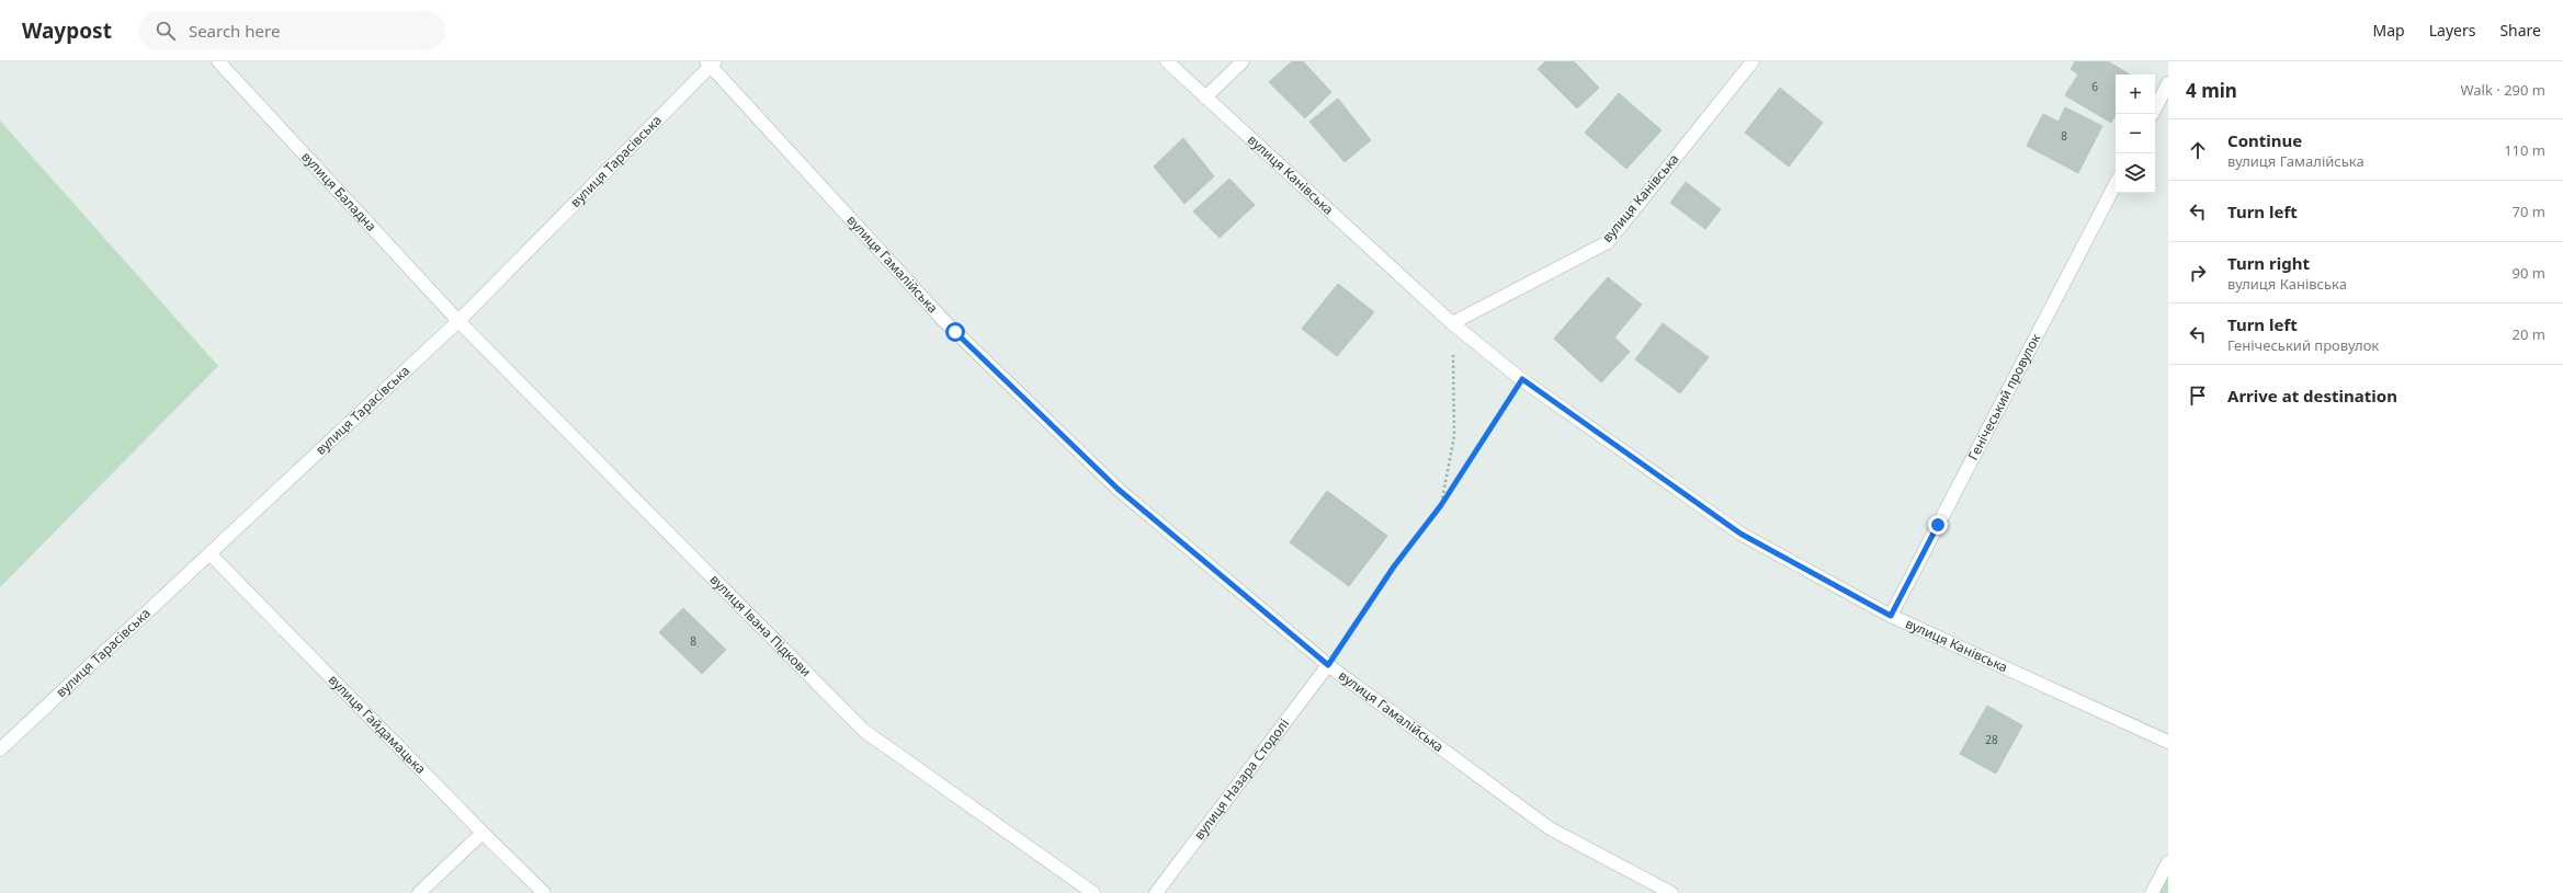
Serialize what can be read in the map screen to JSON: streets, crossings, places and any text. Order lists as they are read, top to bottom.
{
  "streets": {
    "street": [
      "вулиця Тарасівська",
      "вулиця Канівська",
      "вулиця Баладна",
      "вулиця Гамалійська",
      "Генічеський провулок",
      "вулиця Івана Підкови",
      "вулиця Гайдамацька",
      "вулиця Назара Стодолі"
    ]
  },
  "crossings": [
    ["вулиця Тарасівська", "вулиця Баладна"],
    ["вулиця Тарасівська", "вулиця Гамалійська"],
    ["вулиця Тарасівська", "вулиця Івана Підкови"],
    ["вулиця Тарасівська", "вулиця Гайдамацька"],
    ["вулиця Канівська", "Генічеський провулок"],
    ["вулиця Баладна", "вулиця Івана Підкови"],
    ["вулиця Гамалійська", "вулиця Назара Стодолі"]
  ],
  "house_numbers": [
    "6",
    "8",
    "8",
    "28"
  ],
  "page": {
    "header": "Waypost",
    "search": "Search here",
    "nav": ["Map", "Layers", "Share"],
    "heading": ["4 min", "Walk · 290 m"],
    "map_buttons": ["+", "−"],
    "list": [
      ["Continue", "вулиця Гамалійська", "110 m"],
      ["Turn left", "70 m"],
      ["Turn right", "вулиця Канівська", "90 m"],
      ["Turn left", "Генічеський провулок", "20 m"],
      "Arrive at destination"
    ]
  }
}
